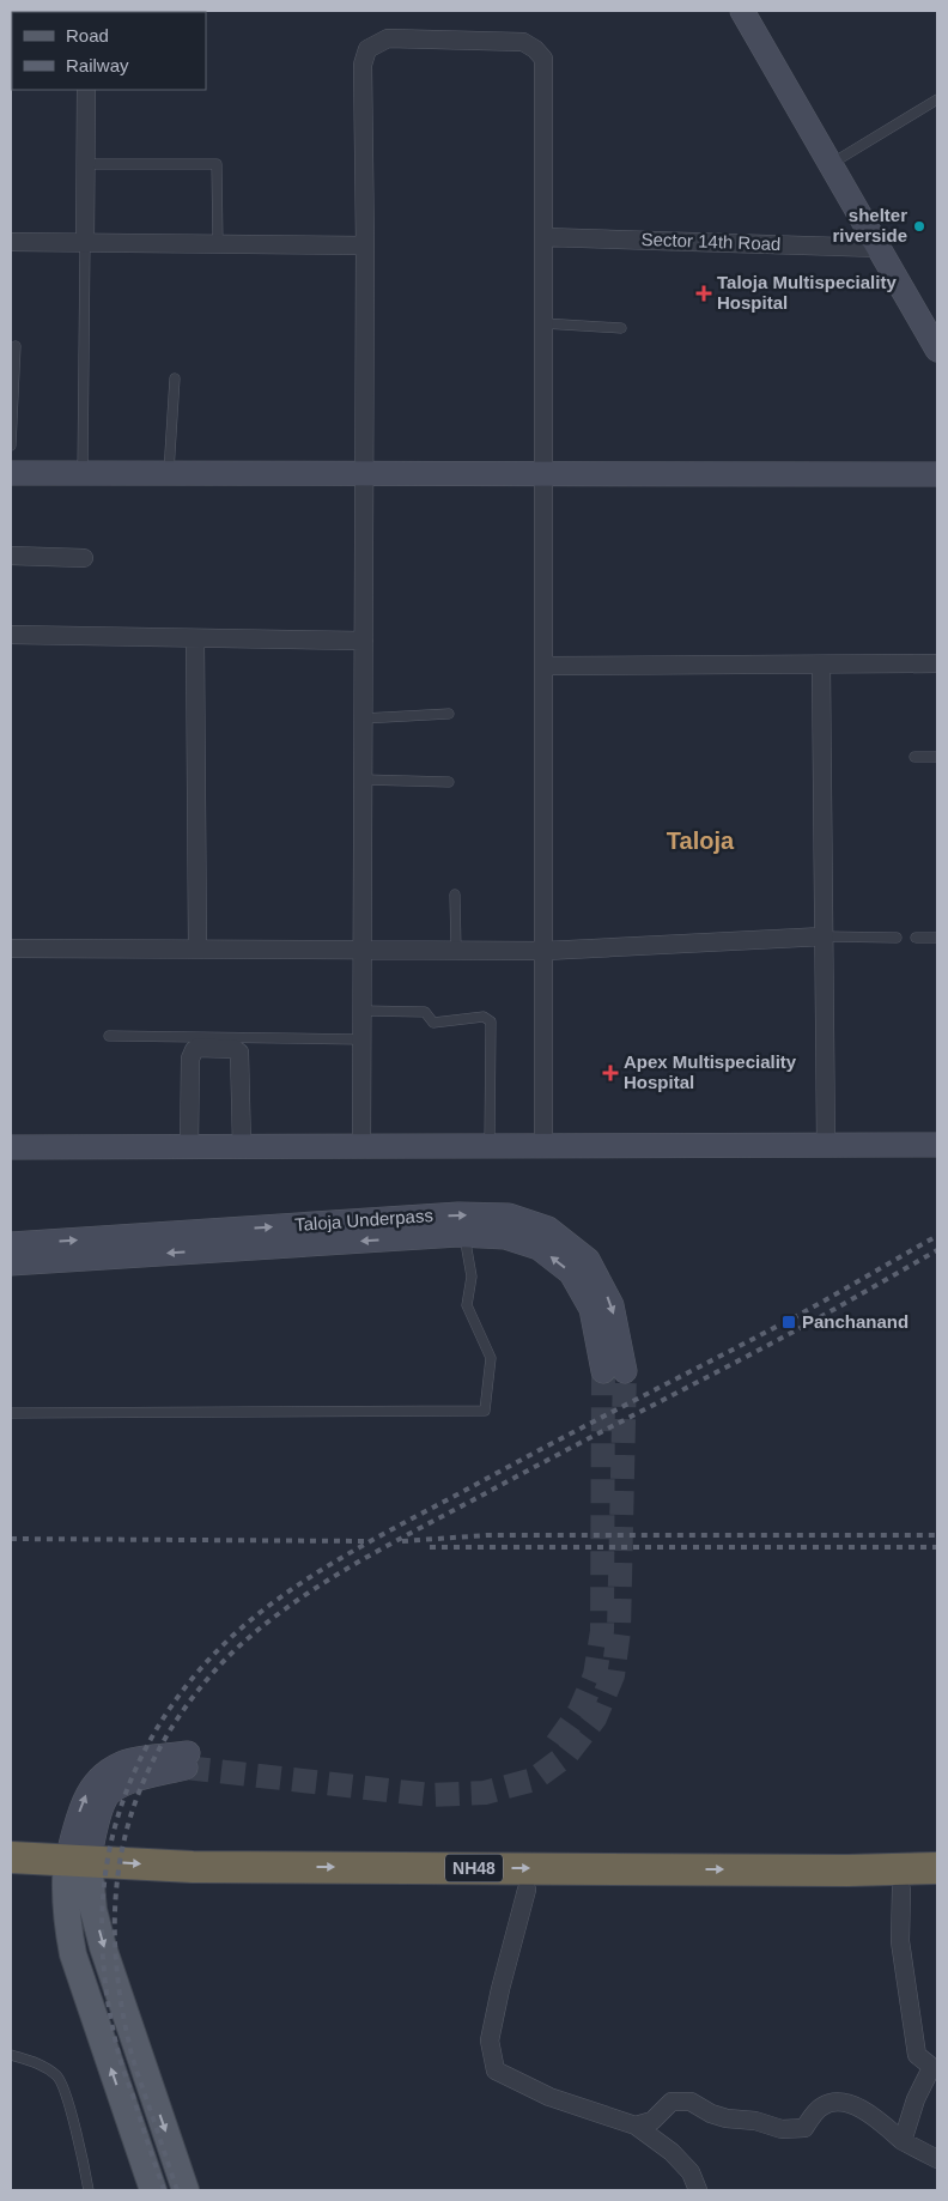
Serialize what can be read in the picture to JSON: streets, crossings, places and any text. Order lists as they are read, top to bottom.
{
  "streets": {
    "highway": ["NH48"],
    "street": ["Sector 14th Road", "Taloja Underpass"]
  },
  "districts": ["Taloja"],
  "places": {
    "other": ["shelter riverside"],
    "health": ["Taloja Multispeciality Hospital", "Apex Multispeciality Hospital"],
    "transit": ["Panchanand"]
  },
  "legend": ["Road", "Railway"]
}
